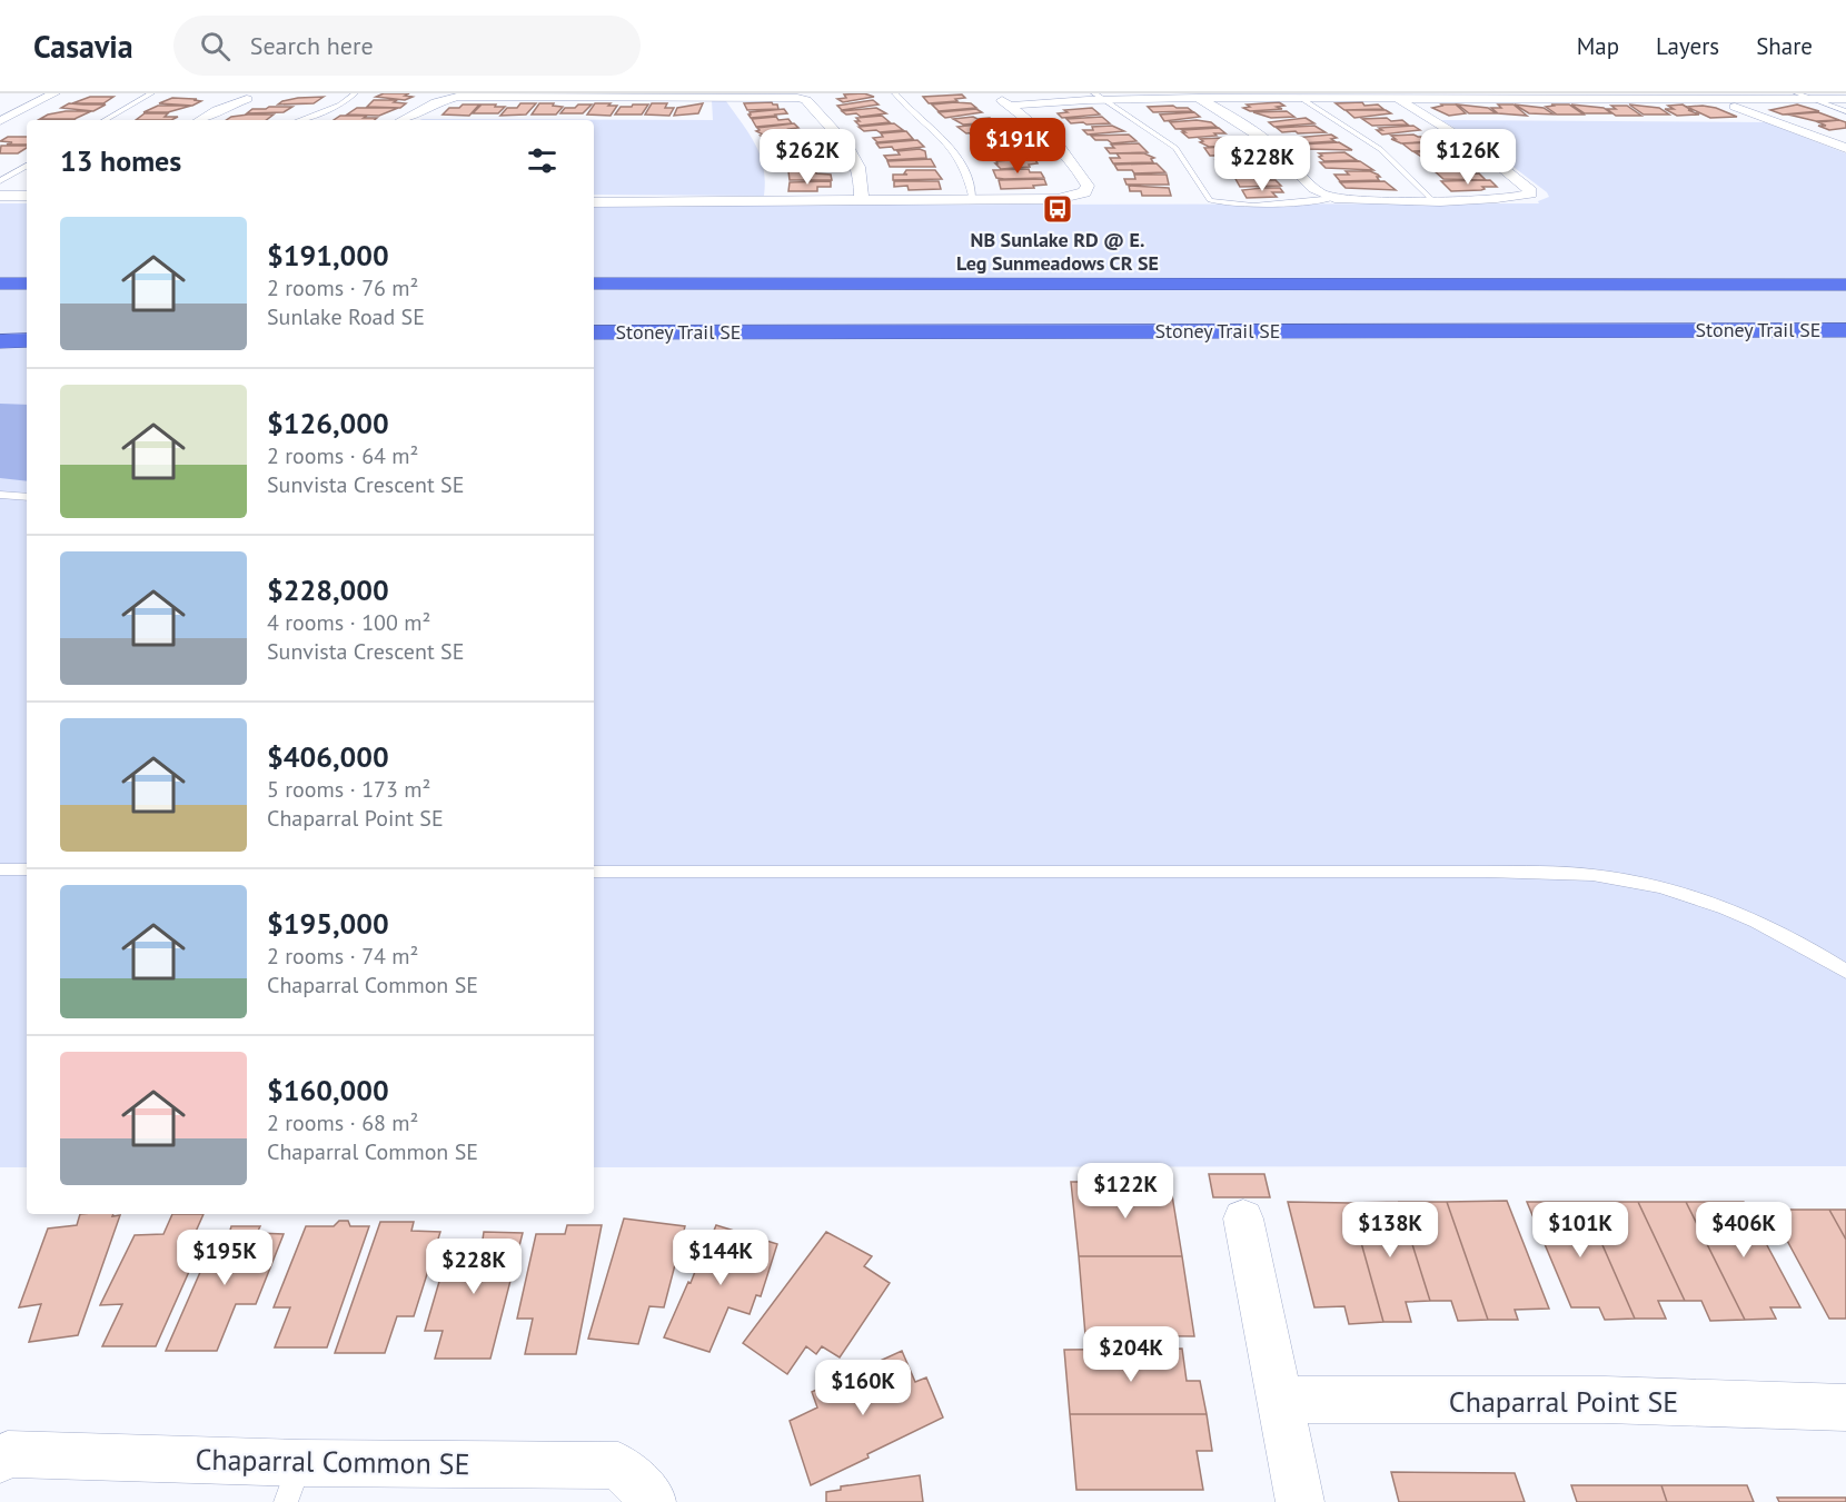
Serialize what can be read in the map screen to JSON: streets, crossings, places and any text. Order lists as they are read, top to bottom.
{
  "streets": {
    "highway": ["Stoney Trail SE"],
    "street": ["Chaparral Point SE", "Chaparral Common SE"]
  },
  "places": {
    "bus stop": ["NB Sunlake RD @ E. Leg Sunmeadows CR SE"]
  },
  "page": {
    "header": "Casavia",
    "search": "Search here",
    "nav": ["Map", "Layers", "Share"],
    "price": [
      "$191K",
      "$262K",
      "$126K",
      "$228K",
      "$122K",
      "$138K",
      "$101K",
      "$406K",
      "$195K",
      "$144K",
      "$228K",
      "$204K",
      "$160K"
    ],
    "heading": "13 homes",
    "list": [
      {
        "name": "$191,000",
        "note": "2 rooms · 76 m² · Sunlake Road SE"
      },
      {
        "name": "$126,000",
        "note": "2 rooms · 64 m² · Sunvista Crescent SE"
      },
      {
        "name": "$228,000",
        "note": "4 rooms · 100 m² · Sunvista Crescent SE"
      },
      {
        "name": "$406,000",
        "note": "5 rooms · 173 m² · Chaparral Point SE"
      },
      {
        "name": "$195,000",
        "note": "2 rooms · 74 m² · Chaparral Common SE"
      },
      {
        "name": "$160,000",
        "note": "2 rooms · 68 m² · Chaparral Common SE"
      }
    ]
  }
}
